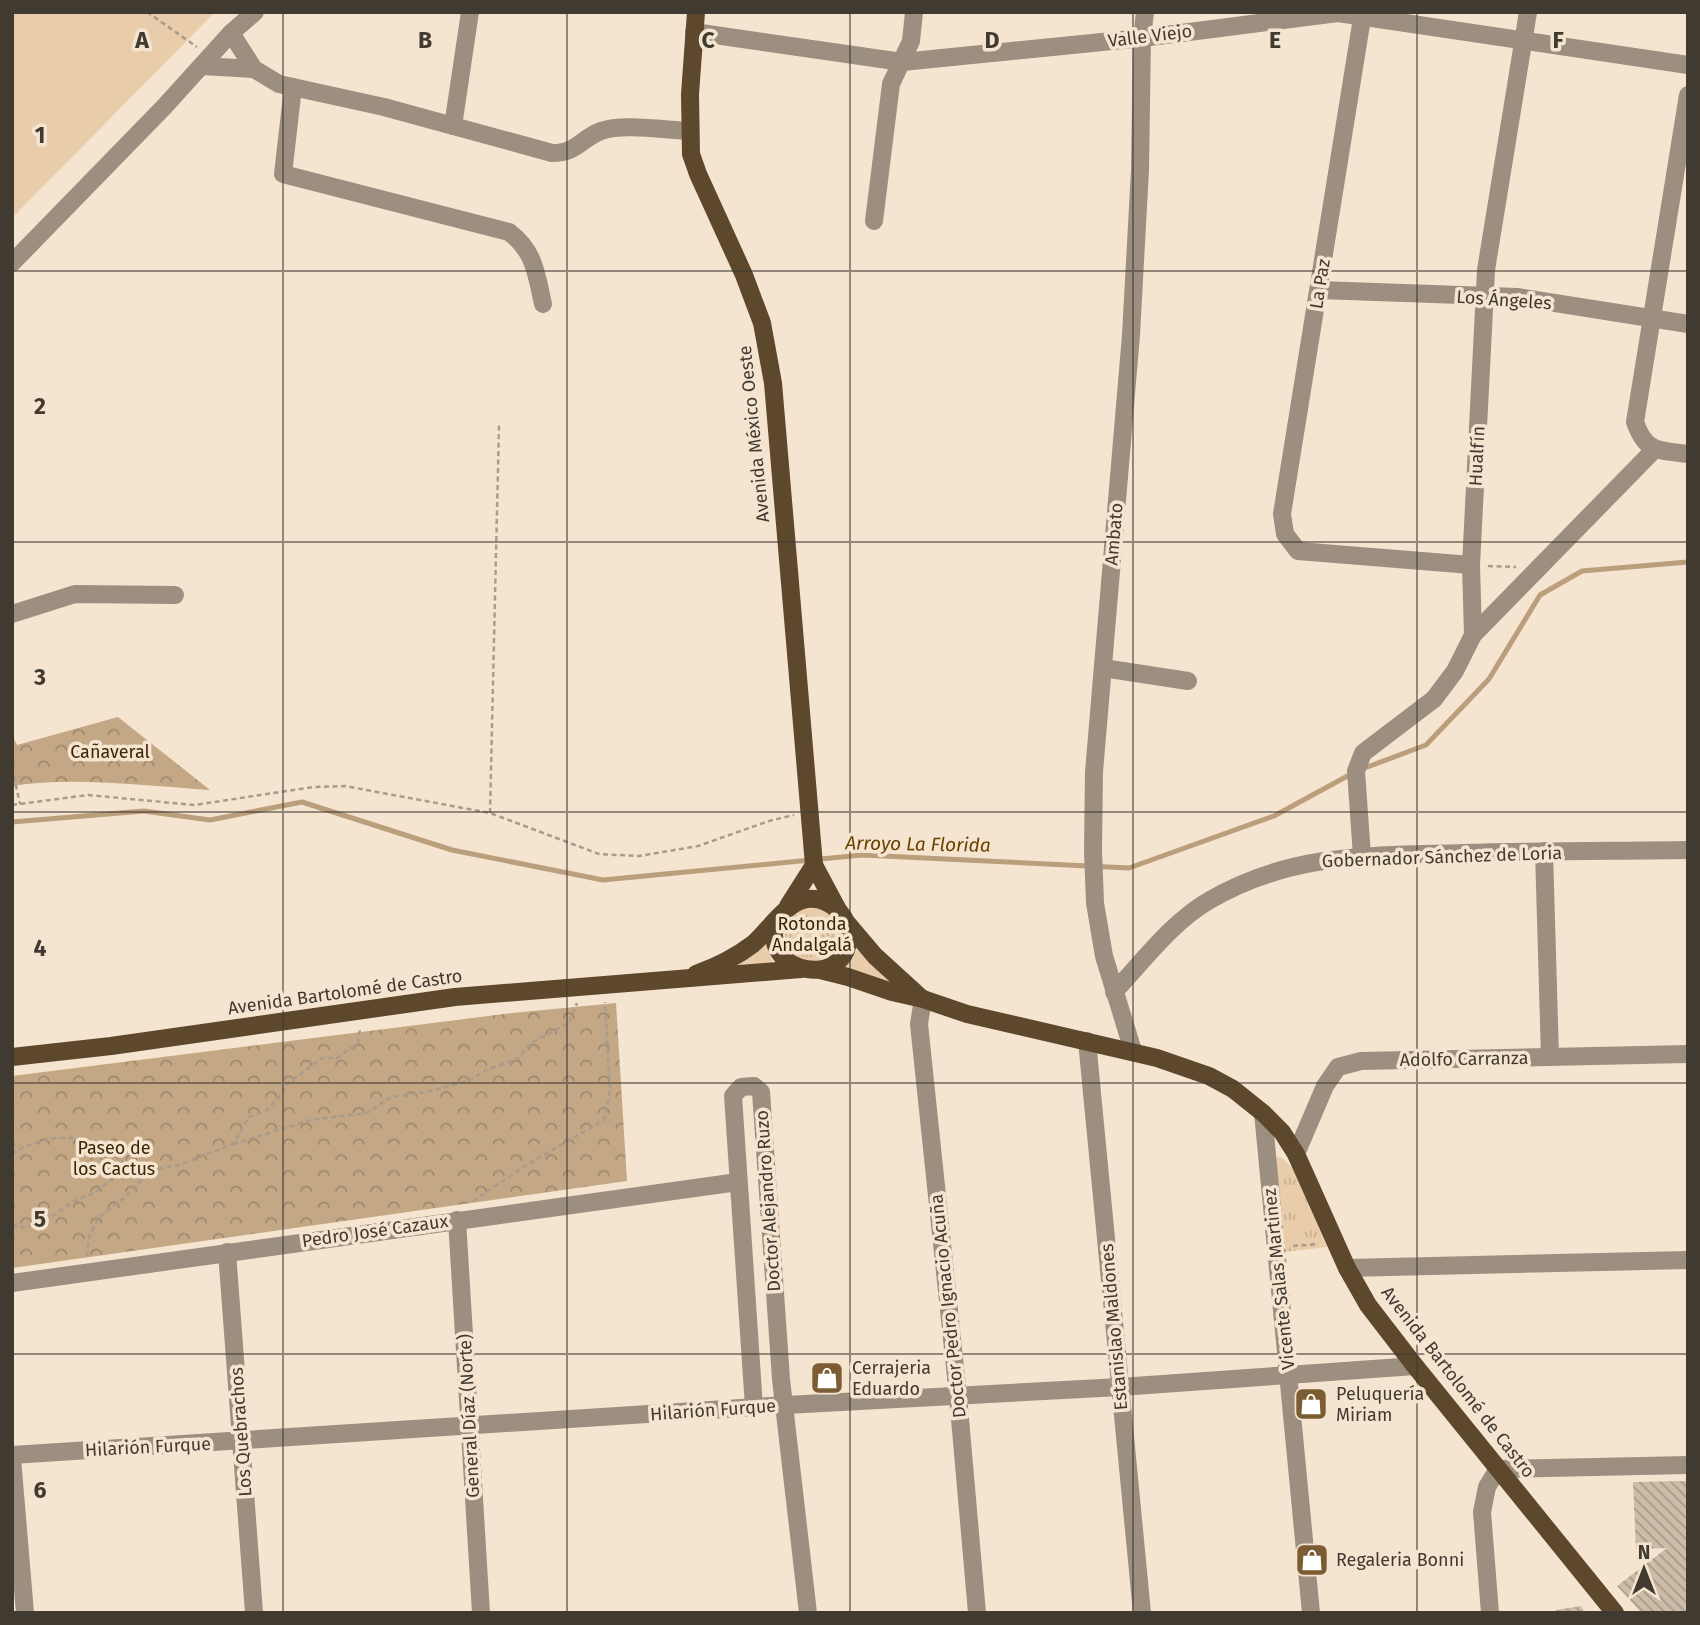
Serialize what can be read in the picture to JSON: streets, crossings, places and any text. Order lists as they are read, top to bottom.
{
  "streets": {
    "main road": ["Avenida México Oeste", "Avenida Bartolomé de Castro"],
    "street": [
      "Valle Viejo",
      "La Paz",
      "Los Ángeles",
      "Hualfín",
      "Ambato",
      "Gobernador Sánchez de Loria",
      "Adolfo Carranza",
      "Doctor Alejandro Ruzo",
      "Pedro José Cazaux",
      "Vicente Salas Martinez",
      "Doctor Pedro Ignacio Acuña",
      "Estanislao Maldones",
      "Hilarión Furque",
      "General Díaz (Norte)",
      "Los Quebrachos"
    ]
  },
  "crossings": [
    ["Valle Viejo", "La Paz"],
    ["Valle Viejo", "Avenida México Oeste"],
    ["Valle Viejo", "Hualfín"],
    ["Valle Viejo", "Ambato"],
    ["La Paz", "Los Ángeles"],
    ["La Paz", "Hualfín"],
    ["Los Ángeles", "Hualfín"],
    ["Avenida México Oeste", "Avenida Bartolomé de Castro"],
    ["Hualfín", "Gobernador Sánchez de Loria"],
    ["Ambato", "Gobernador Sánchez de Loria"],
    ["Ambato", "Avenida Bartolomé de Castro"],
    ["Avenida Bartolomé de Castro", "Adolfo Carranza"],
    ["Avenida Bartolomé de Castro", "Vicente Salas Martinez"],
    ["Avenida Bartolomé de Castro", "Doctor Pedro Ignacio Acuña"],
    ["Avenida Bartolomé de Castro", "Estanislao Maldones"],
    ["Avenida Bartolomé de Castro", "Hilarión Furque"],
    ["Doctor Alejandro Ruzo", "Pedro José Cazaux"],
    ["Doctor Alejandro Ruzo", "Hilarión Furque"],
    ["Pedro José Cazaux", "General Díaz (Norte)"],
    ["Pedro José Cazaux", "Los Quebrachos"],
    ["Vicente Salas Martinez", "Hilarión Furque"],
    ["Doctor Pedro Ignacio Acuña", "Hilarión Furque"],
    ["Estanislao Maldones", "Hilarión Furque"],
    ["Hilarión Furque", "General Díaz (Norte)"],
    ["Hilarión Furque", "Los Quebrachos"]
  ],
  "water": ["Arroyo La Florida"],
  "parks": ["Cañaveral", "Rotonda Andalgalá", "Paseo de los Cactus"],
  "places": {
    "shop": ["Cerrajeria Eduardo", "Peluquería Miriam", "Regaleria Bonni"]
  },
  "north": "top",
  "grid": {
    "columns": [
      "A",
      "B",
      "C",
      "D",
      "E",
      "F"
    ],
    "rows": [
      "1",
      "2",
      "3",
      "4",
      "5",
      "6"
    ]
  }
}
